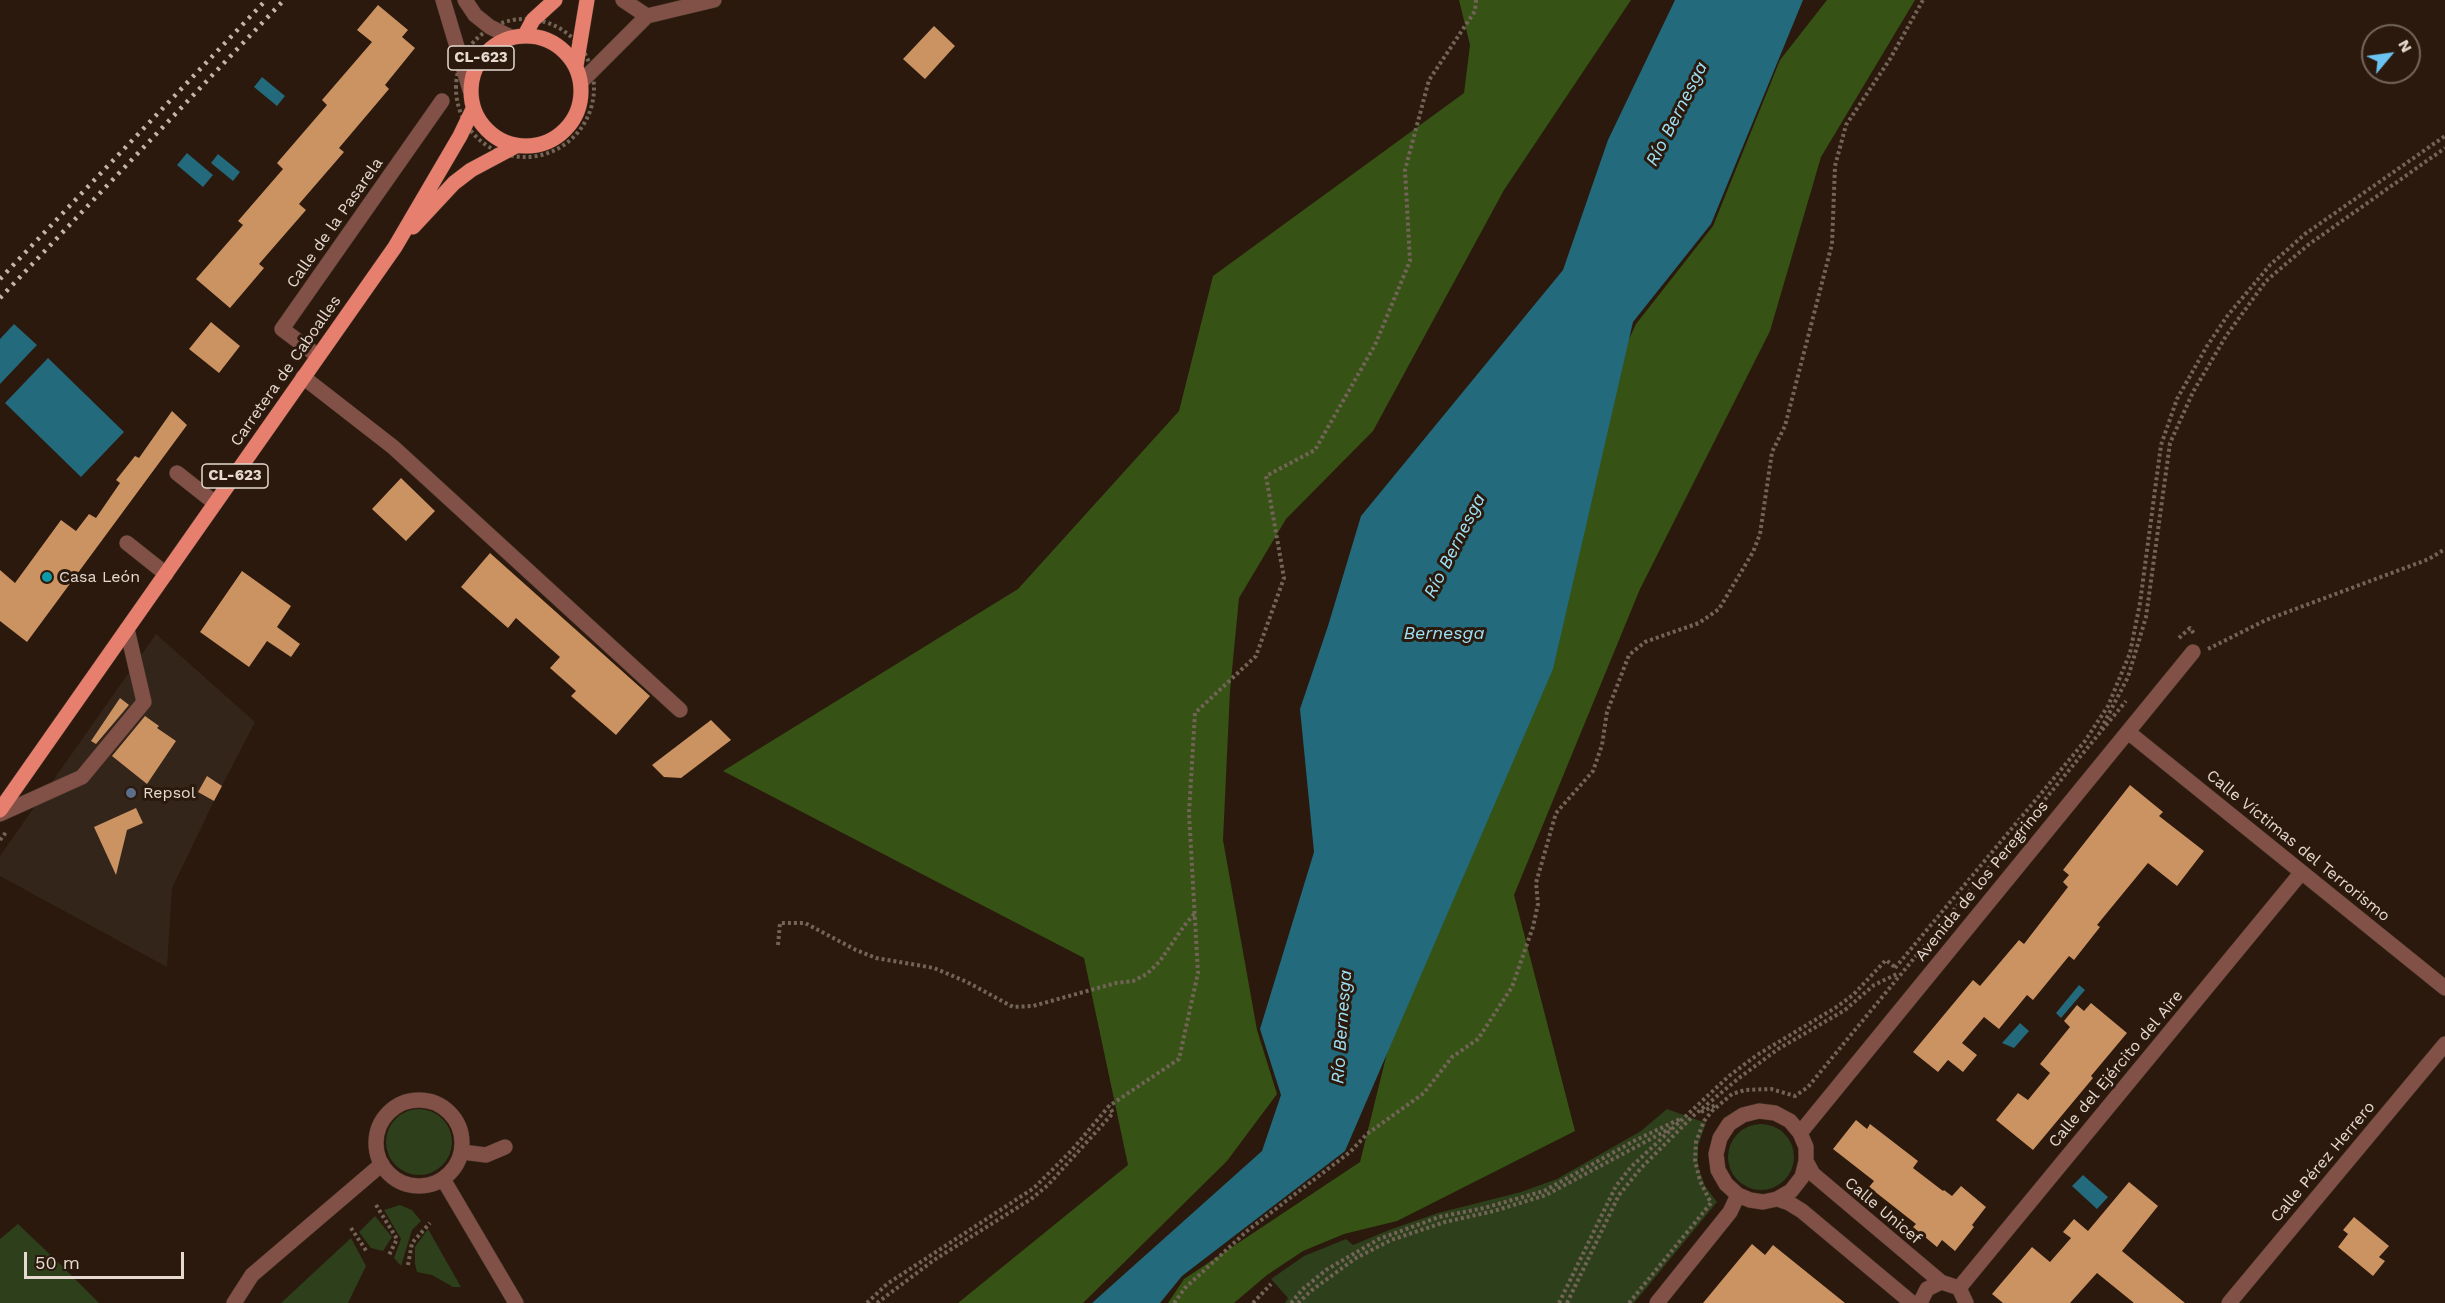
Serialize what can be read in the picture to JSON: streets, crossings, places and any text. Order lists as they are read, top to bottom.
{
  "streets": {
    "main road": ["CL-623", "Carretera de Caboalles"],
    "street": [
      "Calle de la Pasarela",
      "Calle Víctimas del Terrorismo",
      "Avenida de los Peregrinos",
      "Calle del Ejército del Aire",
      "Calle Pérez Herrero",
      "Calle Unicef"
    ]
  },
  "crossings": [
    ["CL-623", "Carretera de Caboalles"],
    ["Calle de la Pasarela", "Carretera de Caboalles"],
    ["Calle Víctimas del Terrorismo", "Avenida de los Peregrinos"],
    ["Calle Víctimas del Terrorismo", "Calle del Ejército del Aire"],
    ["Avenida de los Peregrinos", "Calle Unicef"]
  ],
  "water": ["Río Bernesga", "Bernesga"],
  "places": ["Casa León", "Repsol"],
  "scale_bar": "50 m",
  "north": "top right"
}
